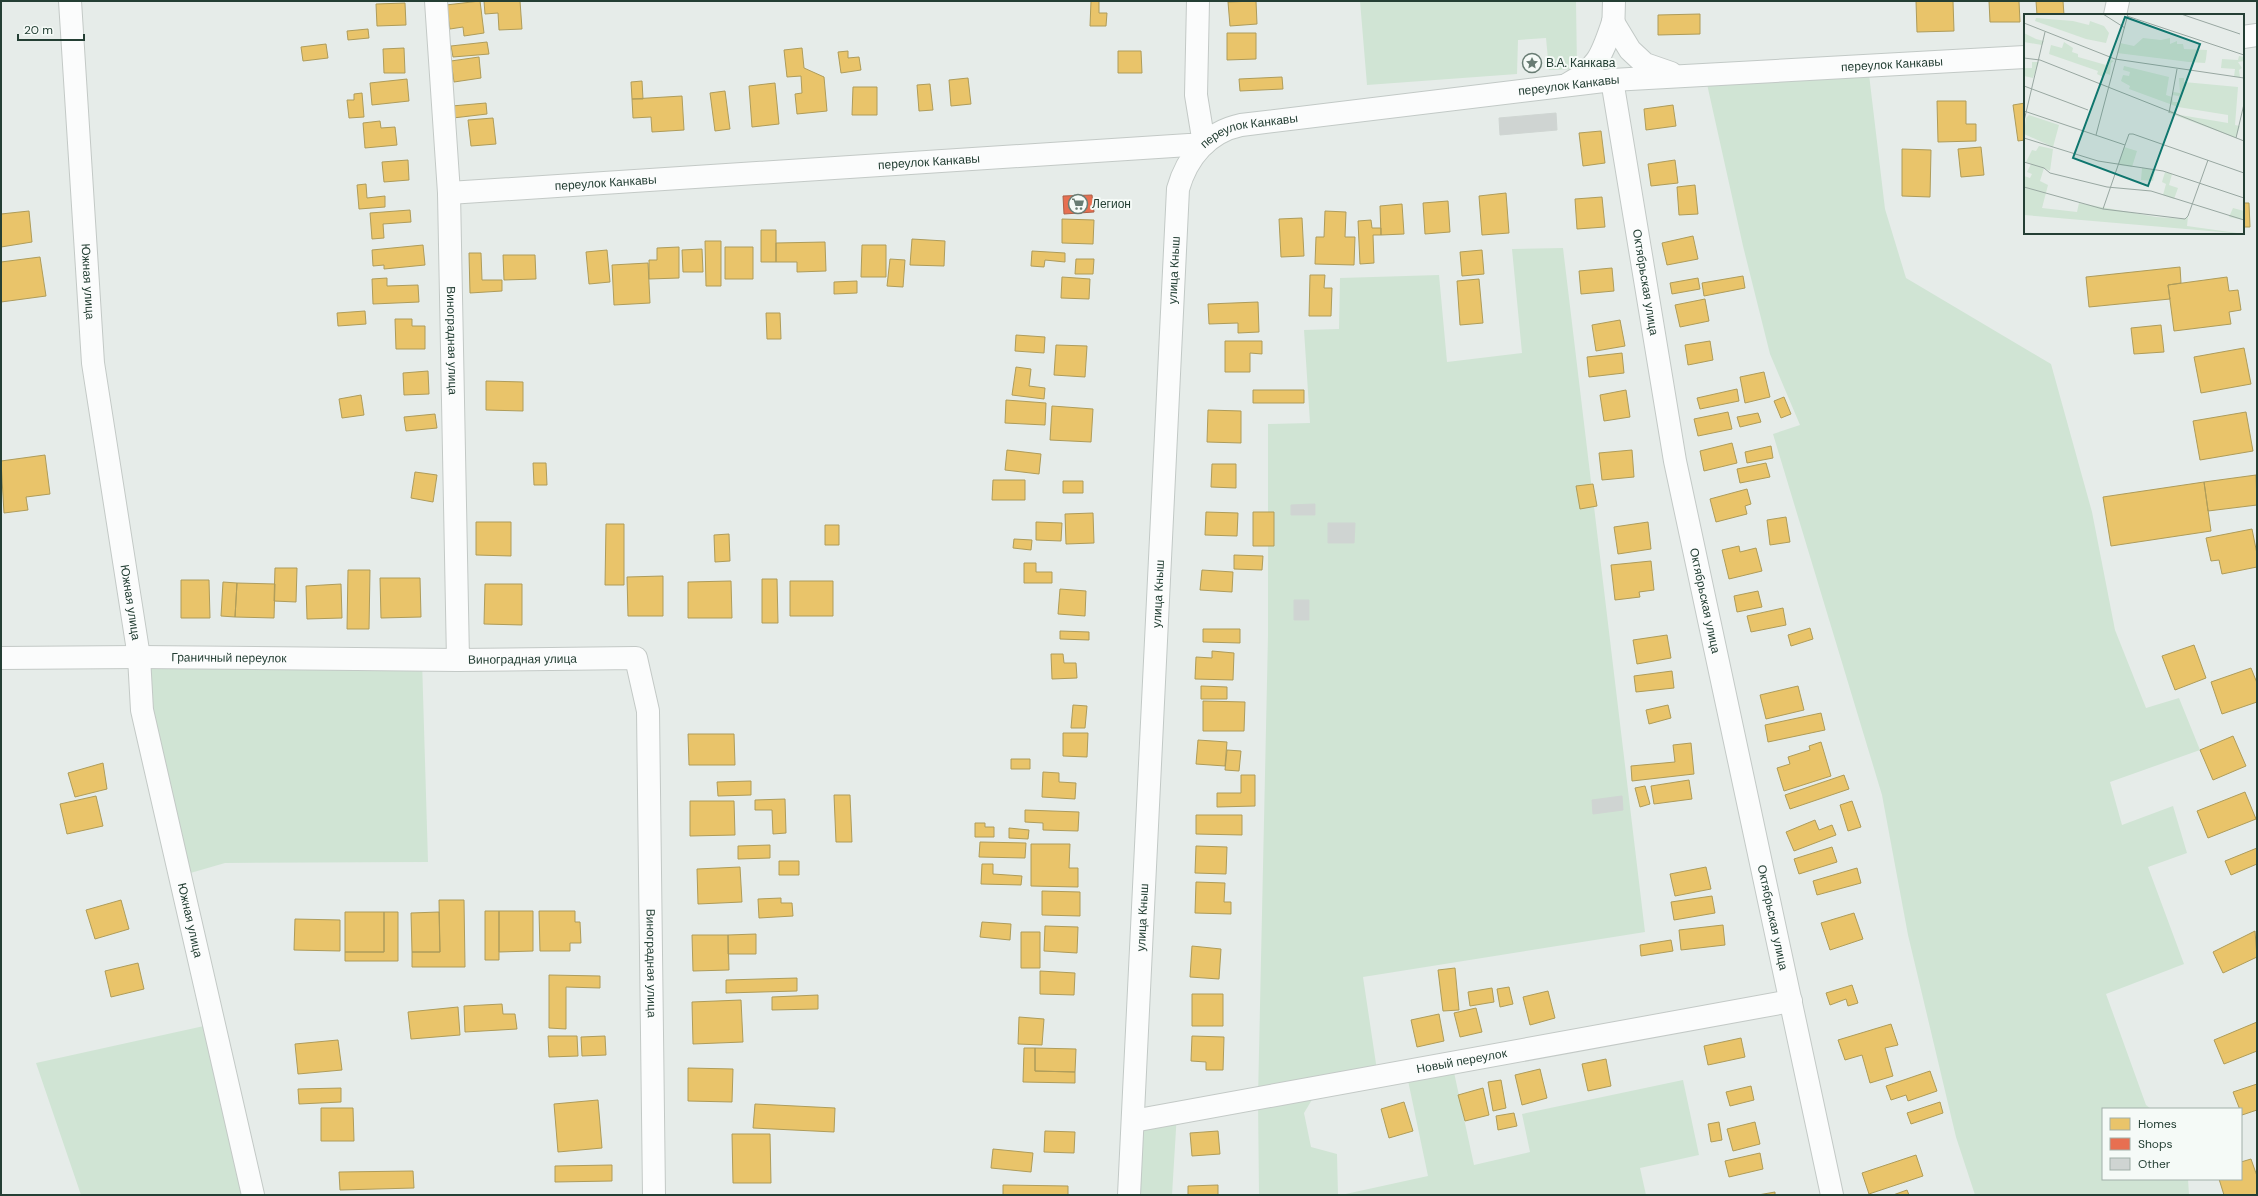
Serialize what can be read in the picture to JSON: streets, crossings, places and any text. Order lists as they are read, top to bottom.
{
  "streets": {
    "street": [
      "переулок Канкавы",
      "улица Кныш",
      "Южная улица",
      "Октябрьская улица",
      "Виноградная улица",
      "Граничный переулок",
      "Новый переулок"
    ]
  },
  "crossings": [
    ["переулок Канкавы", "улица Кныш"],
    ["переулок Канкавы", "Октябрьская улица"],
    ["переулок Канкавы", "Виноградная улица"],
    ["улица Кныш", "Новый переулок"],
    ["Южная улица", "Граничный переулок"],
    ["Октябрьская улица", "Новый переулок"],
    ["Виноградная улица", "Граничный переулок"]
  ],
  "places": {
    "place": ["В.А. Канкава"],
    "supermarket": ["Легион"]
  },
  "legend": ["Homes", "Shops", "Other"],
  "scale_bar": "20 m"
}
